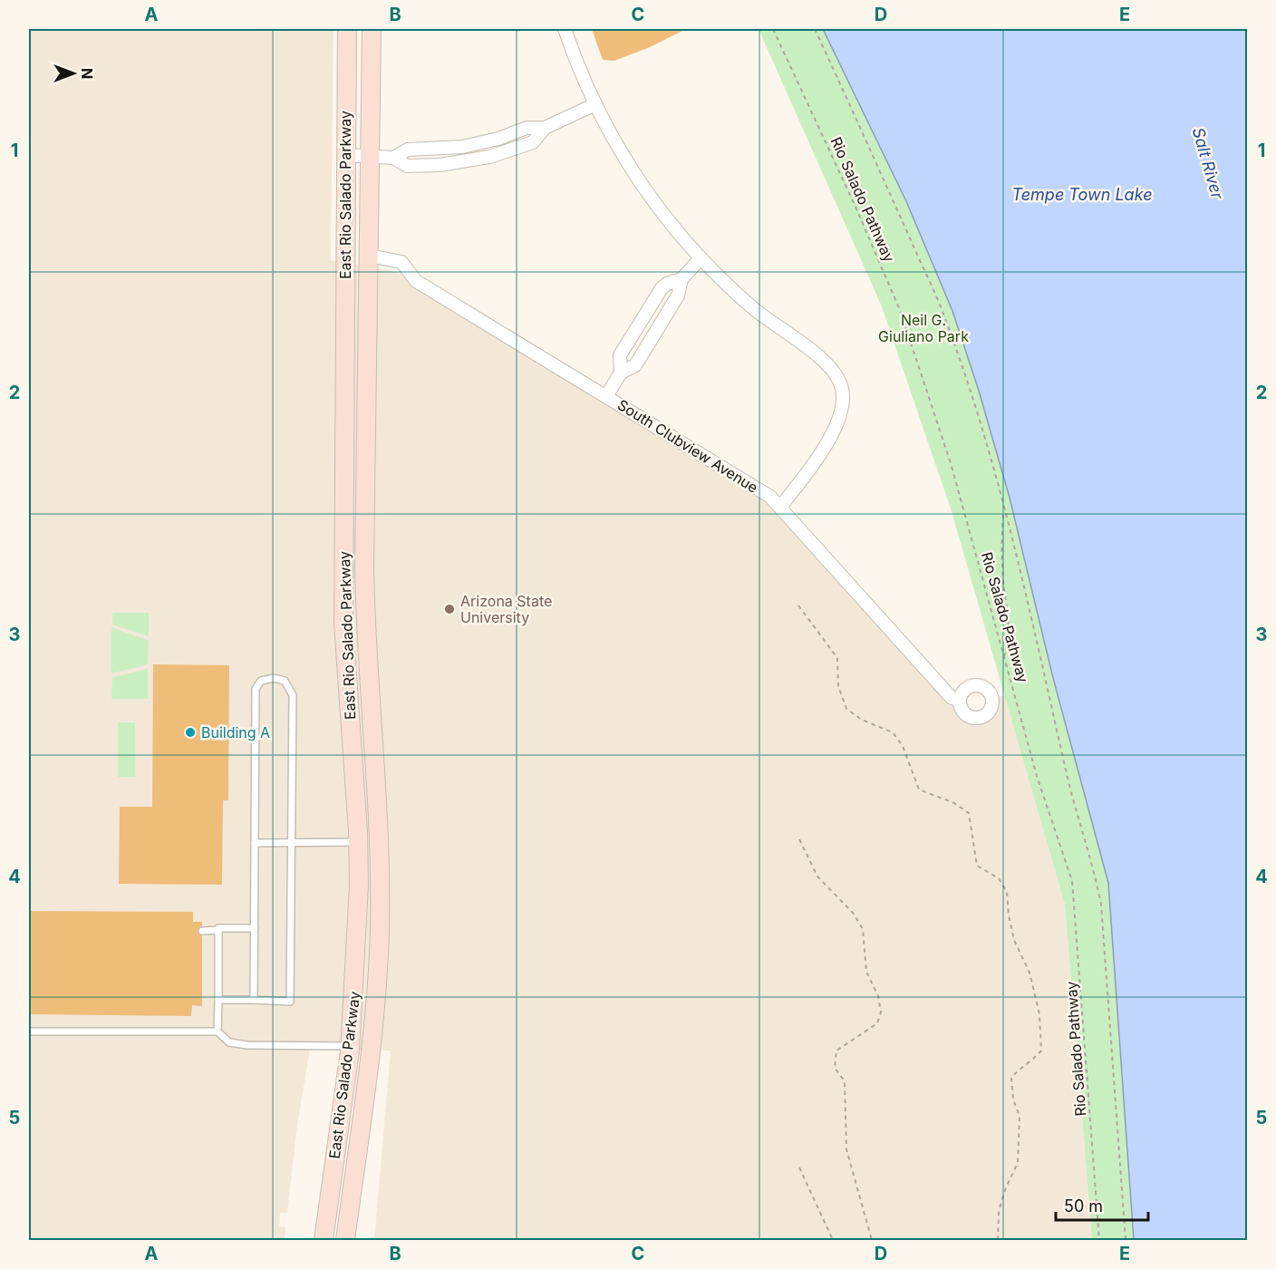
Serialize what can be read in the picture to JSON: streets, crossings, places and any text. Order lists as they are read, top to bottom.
{
  "streets": {
    "main road": ["East Rio Salado Parkway"],
    "street": ["South Clubview Avenue"],
    "path": ["Rio Salado Pathway"]
  },
  "crossings": [
    ["East Rio Salado Parkway", "South Clubview Avenue"]
  ],
  "water": ["Salt River", "Tempe Town Lake"],
  "parks": ["Neil G. Giuliano Park"],
  "places": ["Arizona State University", "Building A"],
  "scale_bar": "50 m",
  "north": "right",
  "grid": {
    "columns": [
      "A",
      "B",
      "C",
      "D",
      "E"
    ],
    "rows": [
      "1",
      "2",
      "3",
      "4",
      "5"
    ]
  }
}
